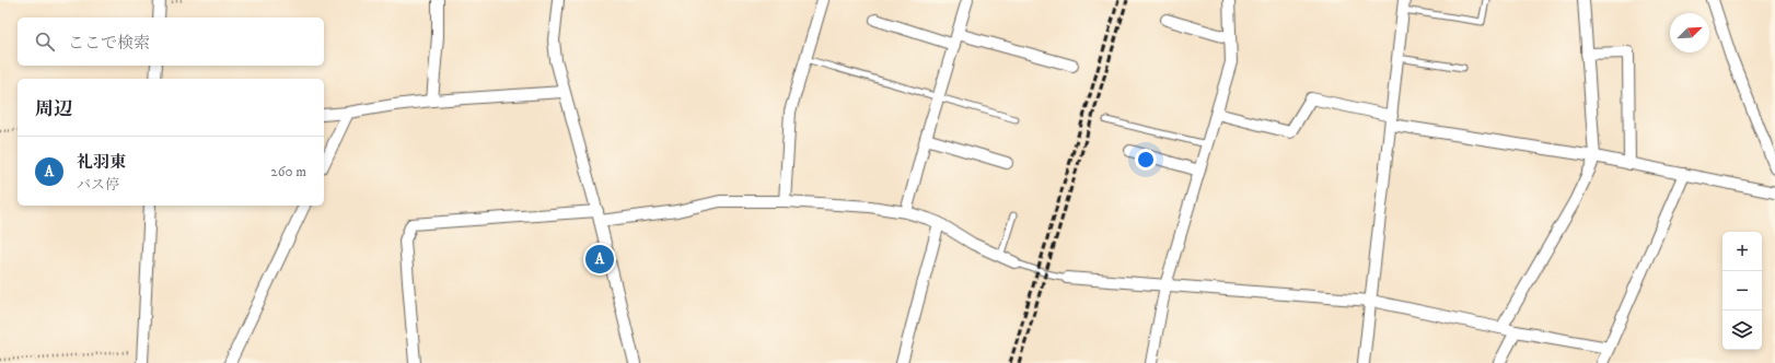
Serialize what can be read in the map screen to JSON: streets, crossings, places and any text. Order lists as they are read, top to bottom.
{
  "north": "top right",
  "page": {
    "search": "ここで検索",
    "heading": "周辺",
    "list": [
      {
        "mark": "A",
        "name": "礼羽東",
        "note": "バス停",
        "value": "260 m"
      }
    ],
    "map_buttons": ["+", "−"],
    "pins": "A"
  }
}
